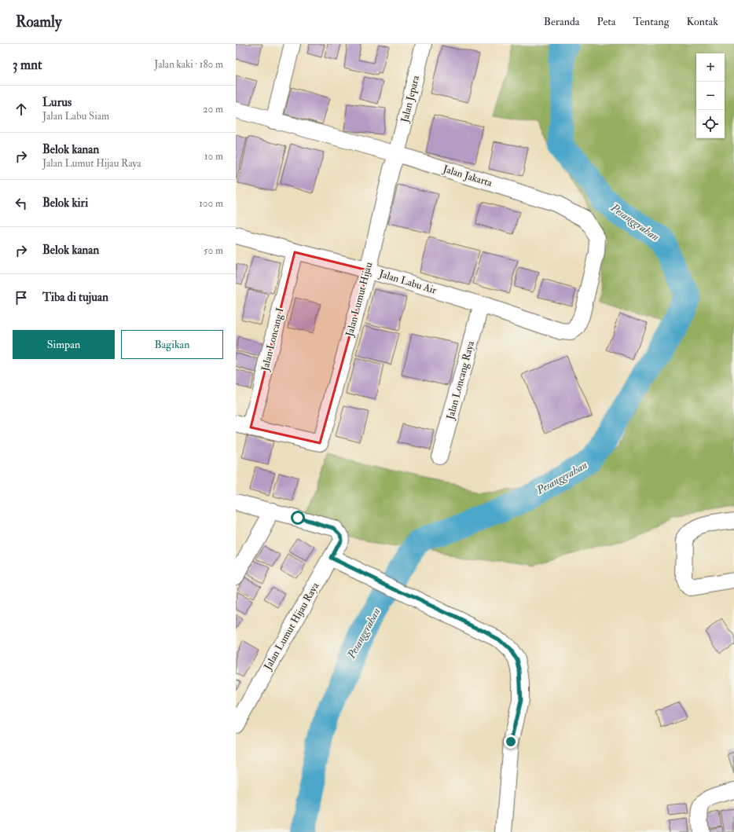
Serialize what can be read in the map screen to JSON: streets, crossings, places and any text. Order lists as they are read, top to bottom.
{
  "streets": {
    "street": [
      "Jalan Jepara",
      "Jalan Jakarta",
      "Jalan Labu Air",
      "Jalan Lumut Hijau",
      "Jalan Loncang I",
      "Jalan Loncang Raya",
      "Jalan Lumut Hijau Raya"
    ]
  },
  "crossings": [
    ["Jalan Jepara", "Jalan Jakarta"],
    ["Jalan Jepara", "Jalan Lumut Hijau"],
    ["Jalan Jakarta", "Jalan Labu Air"],
    ["Jalan Jakarta", "Jalan Lumut Hijau"],
    ["Jalan Labu Air", "Jalan Lumut Hijau"],
    ["Jalan Labu Air", "Jalan Loncang I"],
    ["Jalan Labu Air", "Jalan Loncang Raya"],
    ["Jalan Lumut Hijau", "Jalan Loncang I"]
  ],
  "water": ["Pesanggrahan"],
  "page": {
    "header": "Roamly",
    "nav": [
      "Beranda",
      "Peta",
      "Tentang",
      "Kontak"
    ],
    "heading": ["3 mnt", "Jalan kaki · 180 m"],
    "map_buttons": ["+", "−"],
    "list": [
      ["Lurus", "Jalan Labu Siam", "20 m"],
      ["Belok kanan", "Jalan Lumut Hijau Raya", "10 m"],
      ["Belok kiri", "100 m"],
      ["Belok kanan", "50 m"],
      "Tiba di tujuan"
    ],
    "buttons": ["Simpan", "Bagikan"]
  }
}
